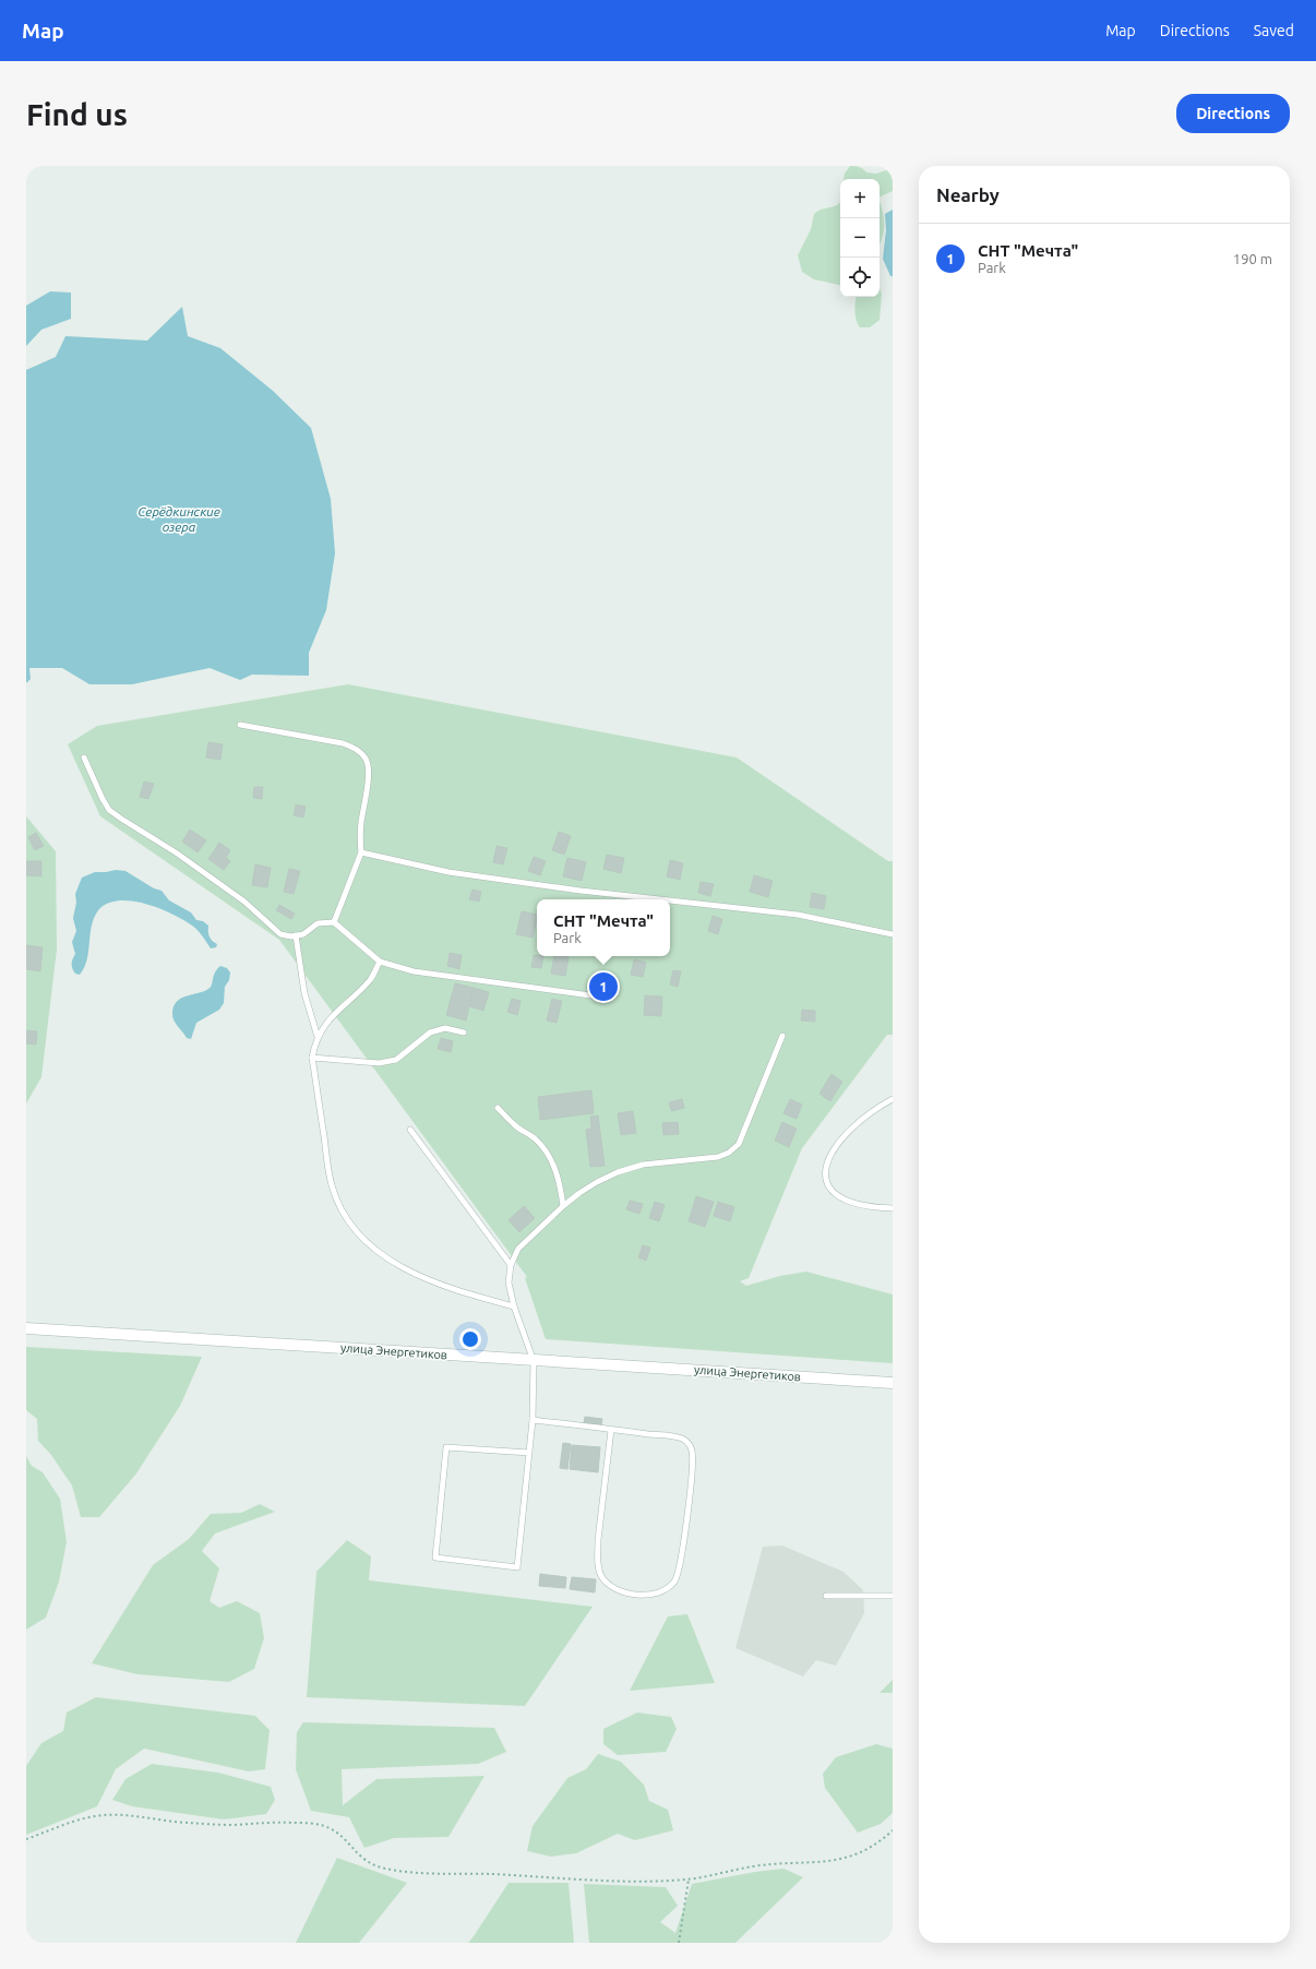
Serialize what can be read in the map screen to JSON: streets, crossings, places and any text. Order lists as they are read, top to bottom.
{
  "streets": {
    "street": ["улица Энергетиков"]
  },
  "water": ["Серёдкинские озера"],
  "page": {
    "header": "Map",
    "nav": ["Map", "Directions", "Saved"],
    "buttons": "Directions",
    "title": "Find us",
    "heading": "Nearby",
    "map_buttons": ["+", "−"],
    "list": [
      {
        "mark": "1",
        "name": "СНТ \"Мечта\"",
        "note": "Park",
        "value": "190 m"
      }
    ],
    "popup": ["СНТ \"Мечта\"", "Park"],
    "pins": "1"
  }
}
